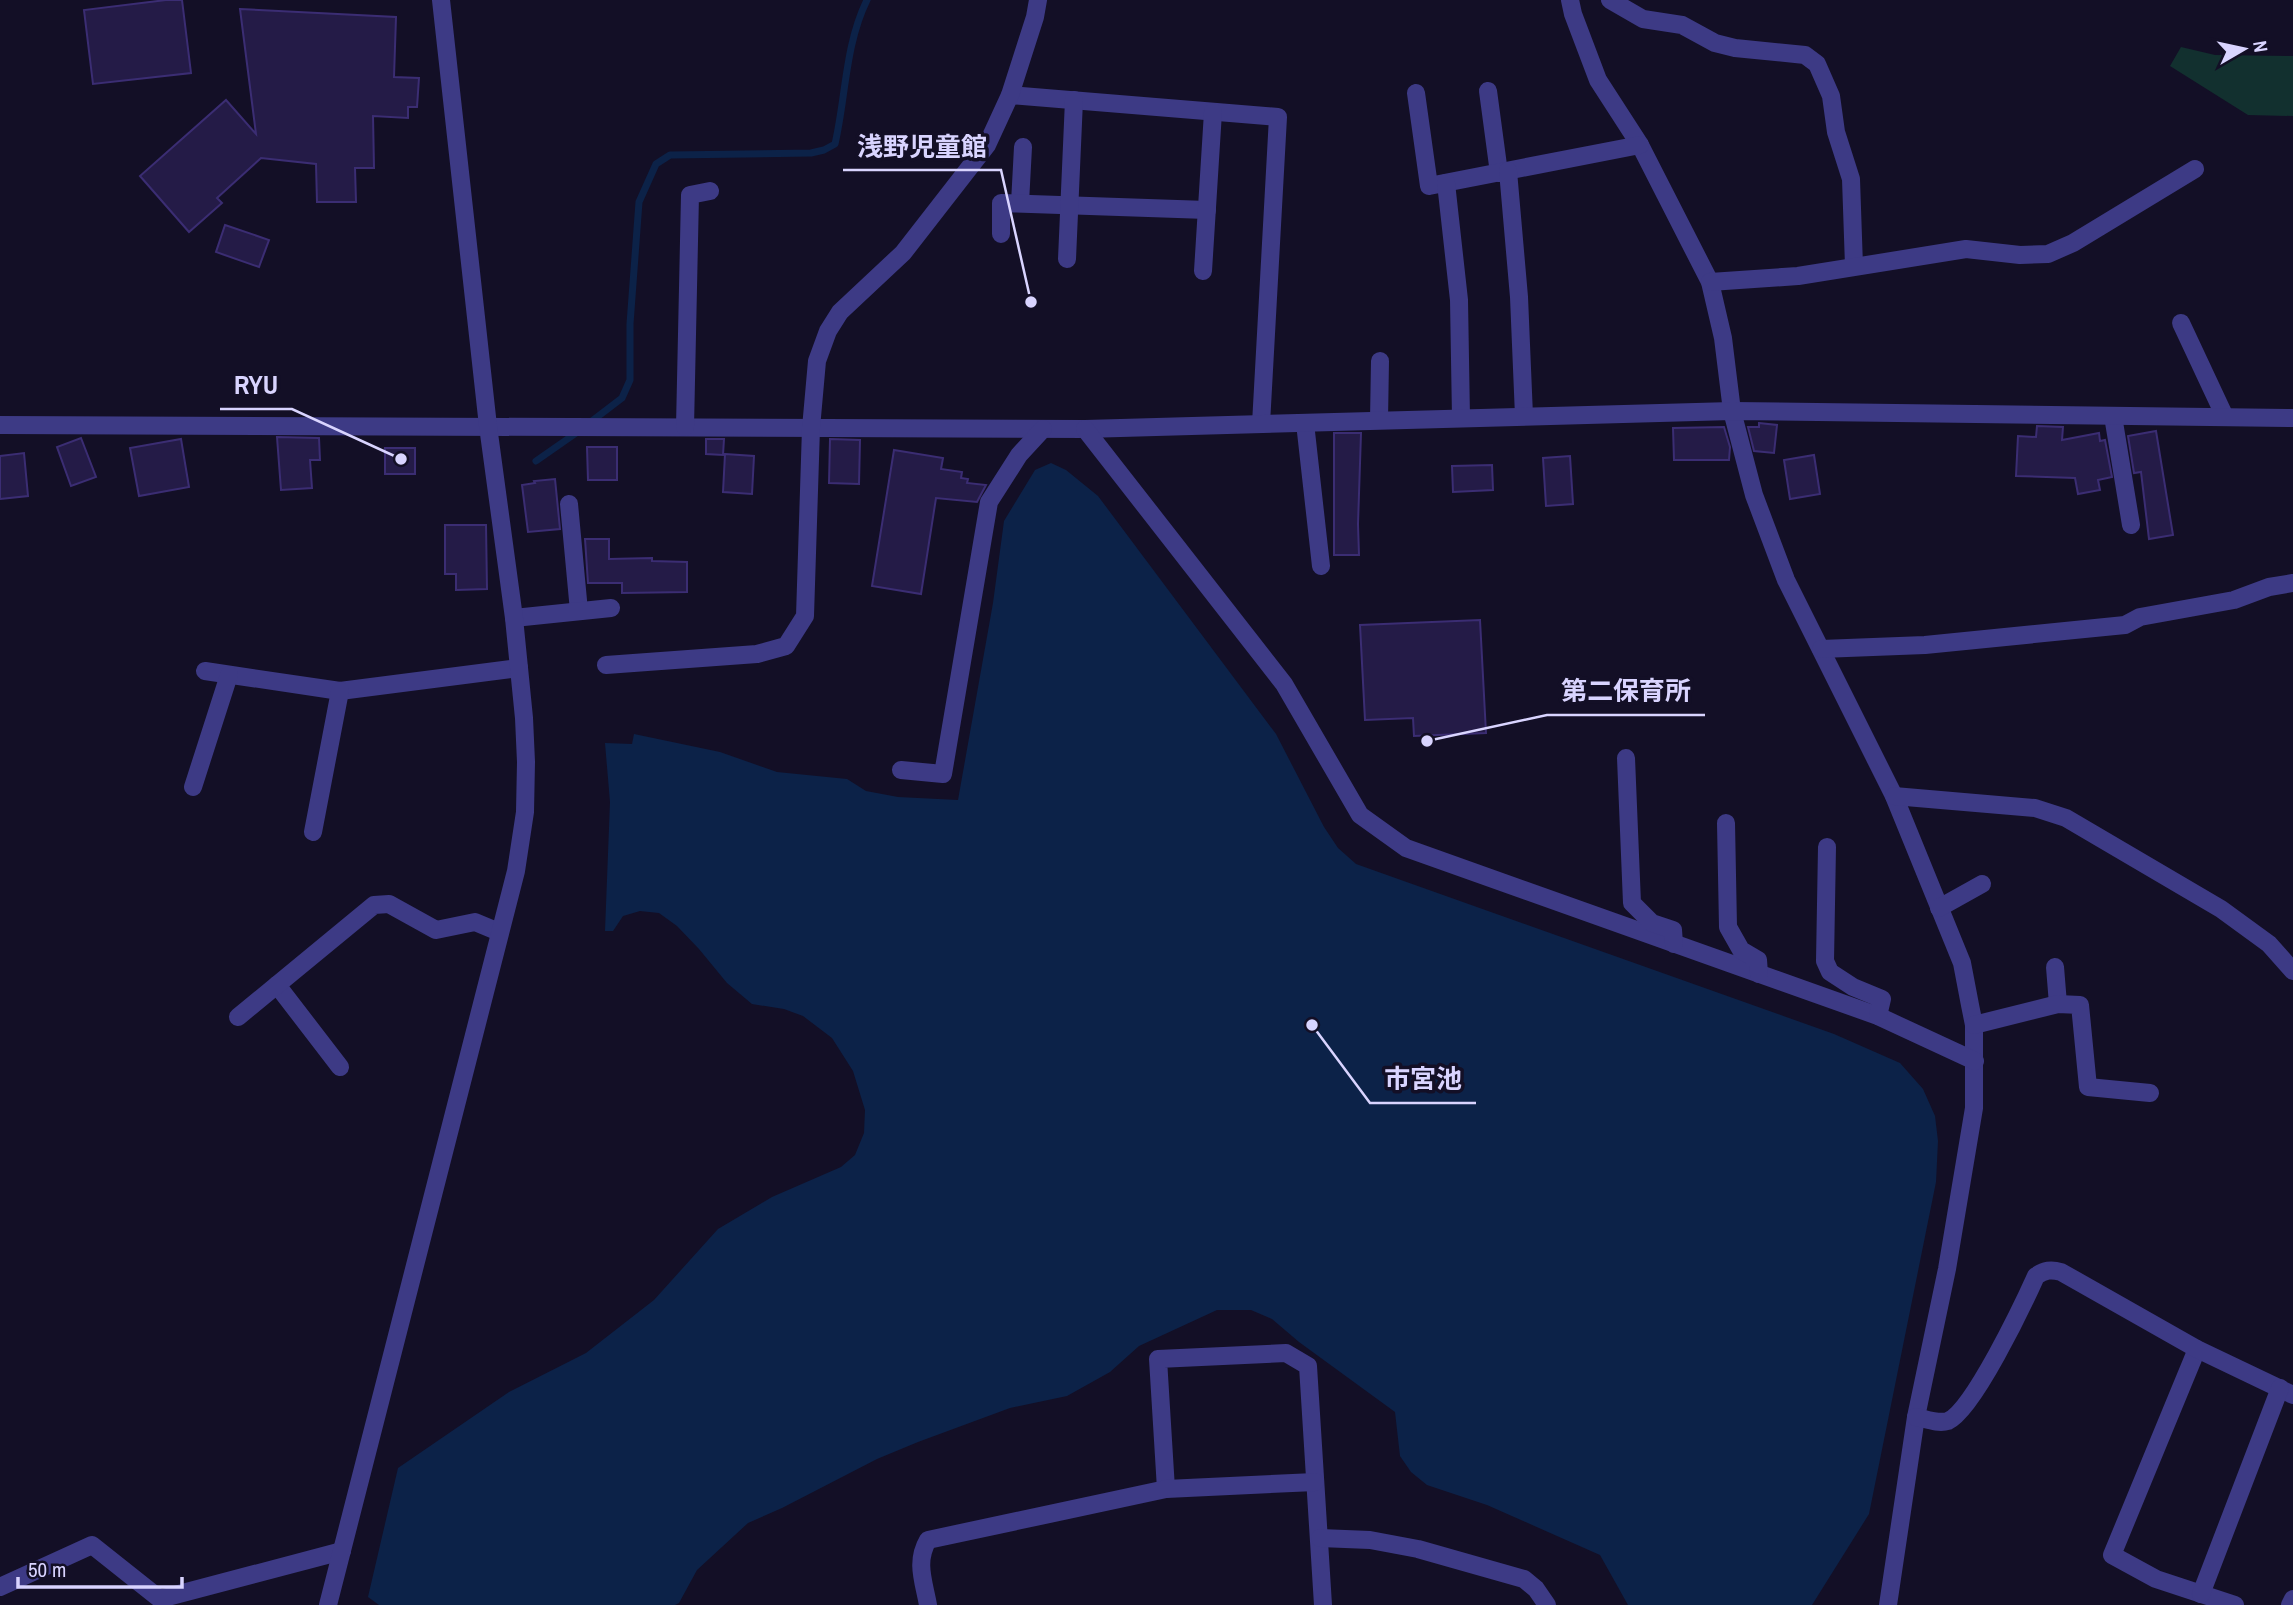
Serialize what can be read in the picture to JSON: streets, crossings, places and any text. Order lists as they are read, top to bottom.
{
  "places": [
    "浅野児童館",
    "RYU",
    "第二保育所",
    "市宮池"
  ],
  "scale_bar": "50 m",
  "north": "right"
}
